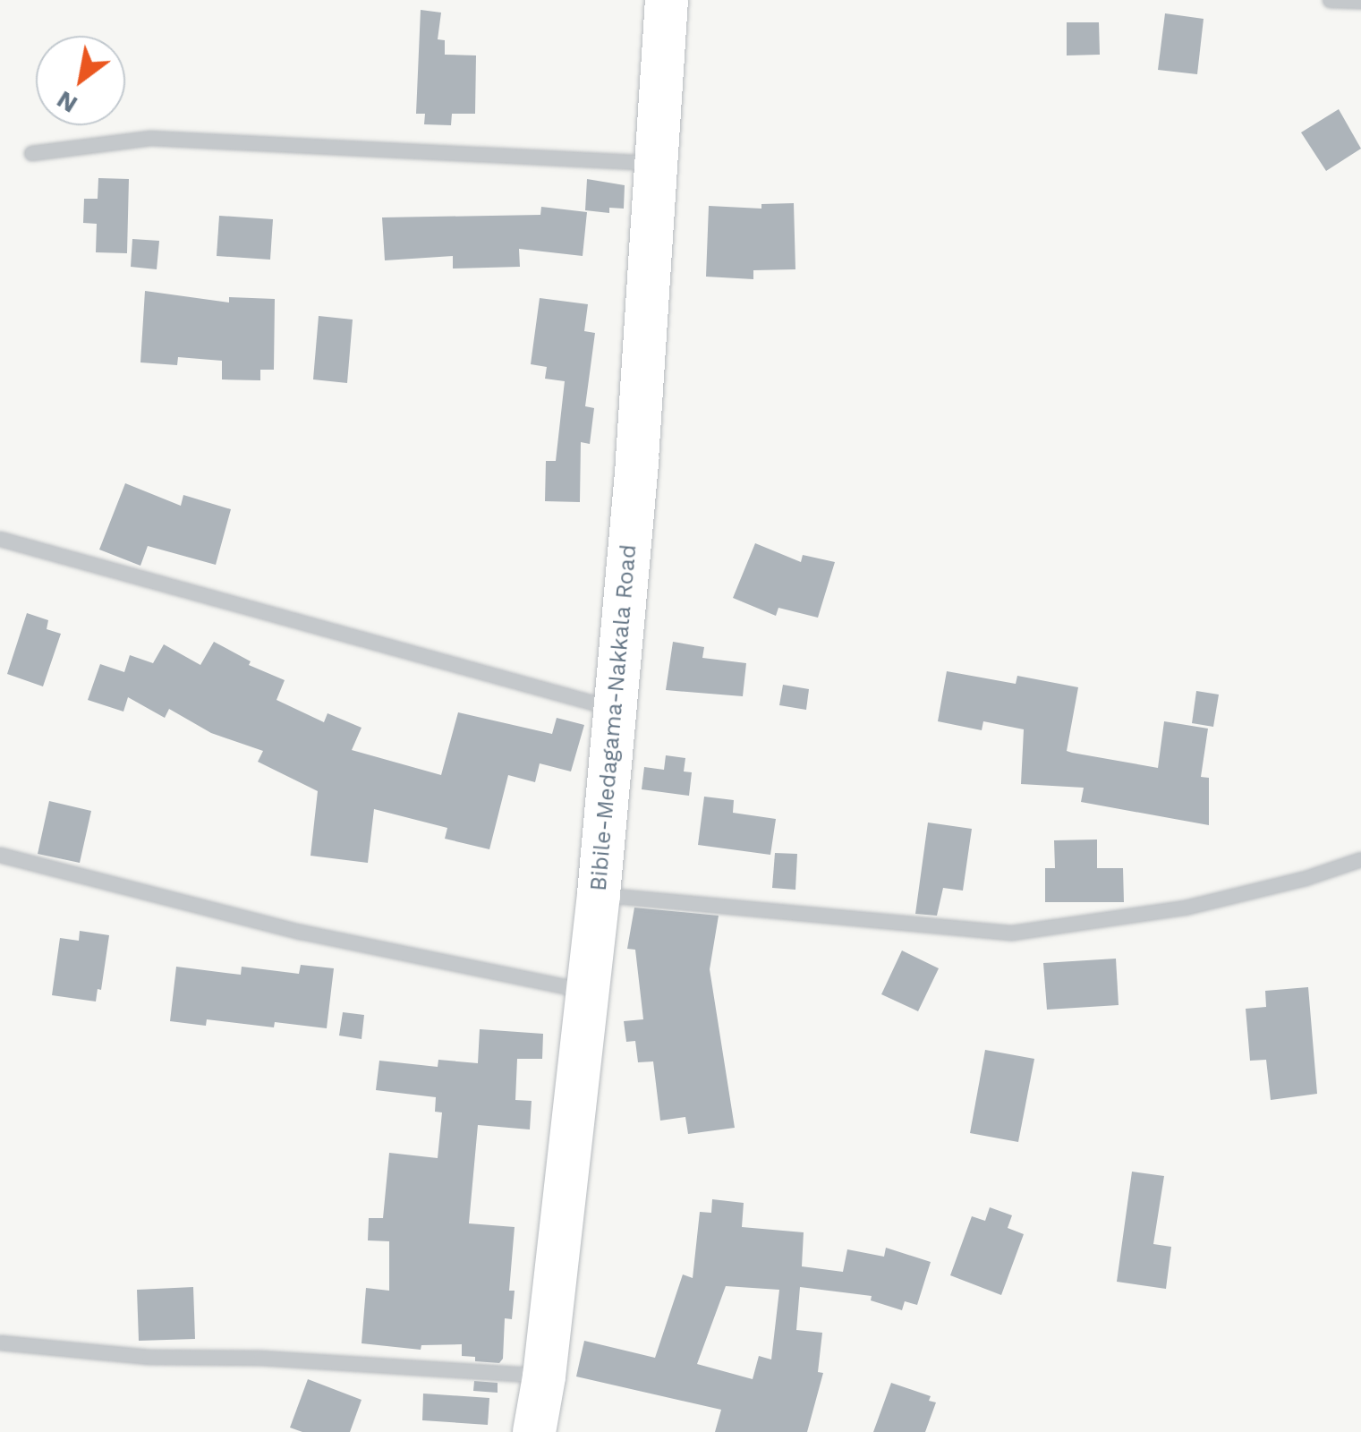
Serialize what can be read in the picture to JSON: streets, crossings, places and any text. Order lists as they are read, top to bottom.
{
  "streets": {
    "main road": ["Bibile-Medagama-Nakkala Road"]
  },
  "north": "bottom left"
}
